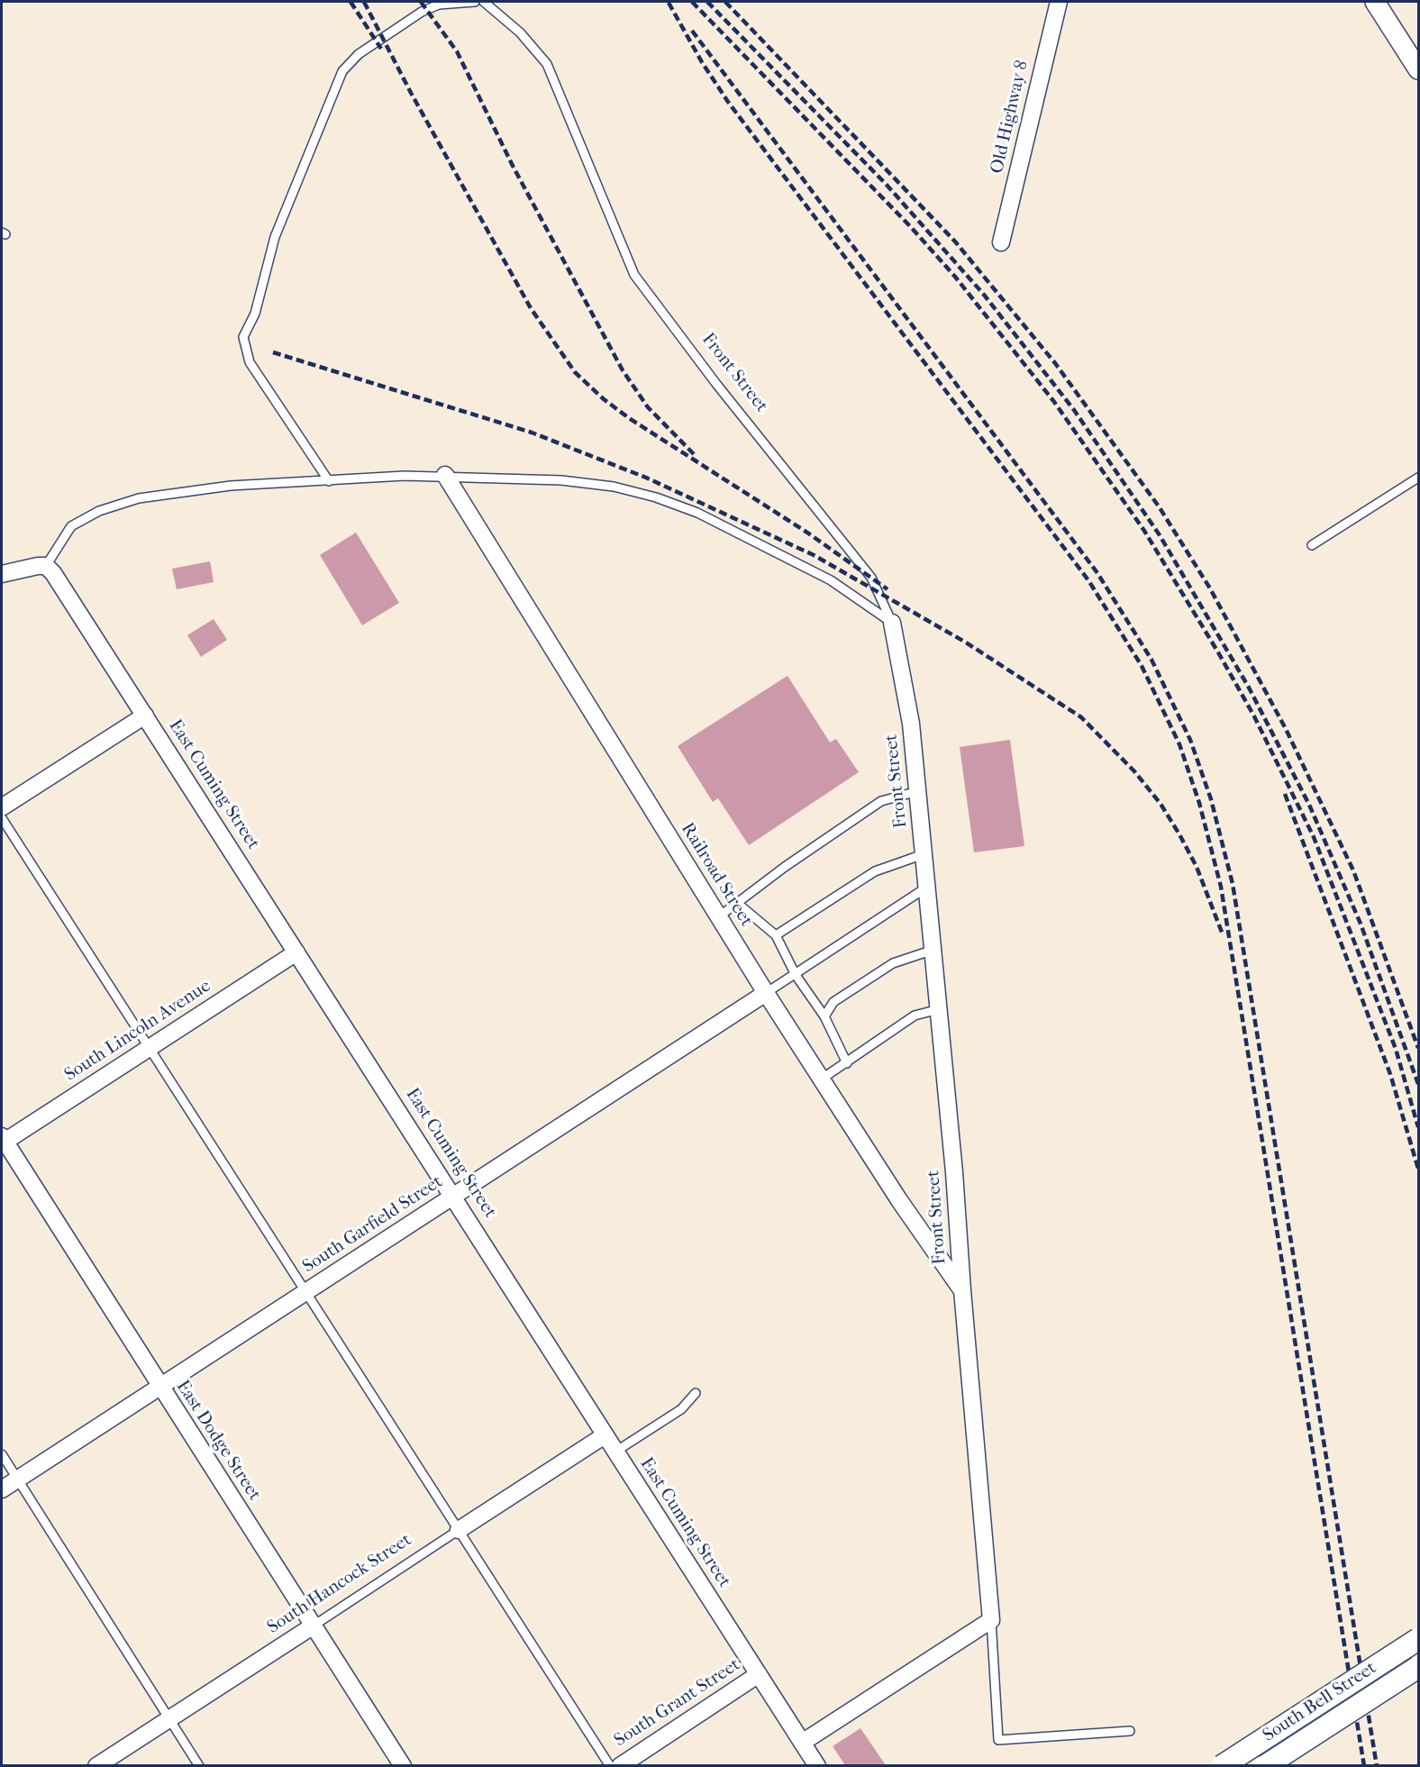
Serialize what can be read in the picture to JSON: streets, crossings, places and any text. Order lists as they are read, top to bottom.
{
  "streets": {
    "main road": ["South Bell Street"],
    "street": [
      "Old Highway 8",
      "Front Street",
      "East Cuming Street",
      "Railroad Street",
      "South Lincoln Avenue",
      "South Garfield Street",
      "East Dodge Street",
      "South Hancock Street",
      "South Grant Street"
    ]
  },
  "crossings": [
    ["Front Street", "Railroad Street"],
    ["East Cuming Street", "South Lincoln Avenue"],
    ["East Cuming Street", "South Garfield Street"],
    ["East Cuming Street", "South Hancock Street"],
    ["East Cuming Street", "South Grant Street"],
    ["Railroad Street", "South Garfield Street"],
    ["South Lincoln Avenue", "East Dodge Street"],
    ["South Garfield Street", "East Dodge Street"],
    ["East Dodge Street", "South Hancock Street"]
  ]
}
